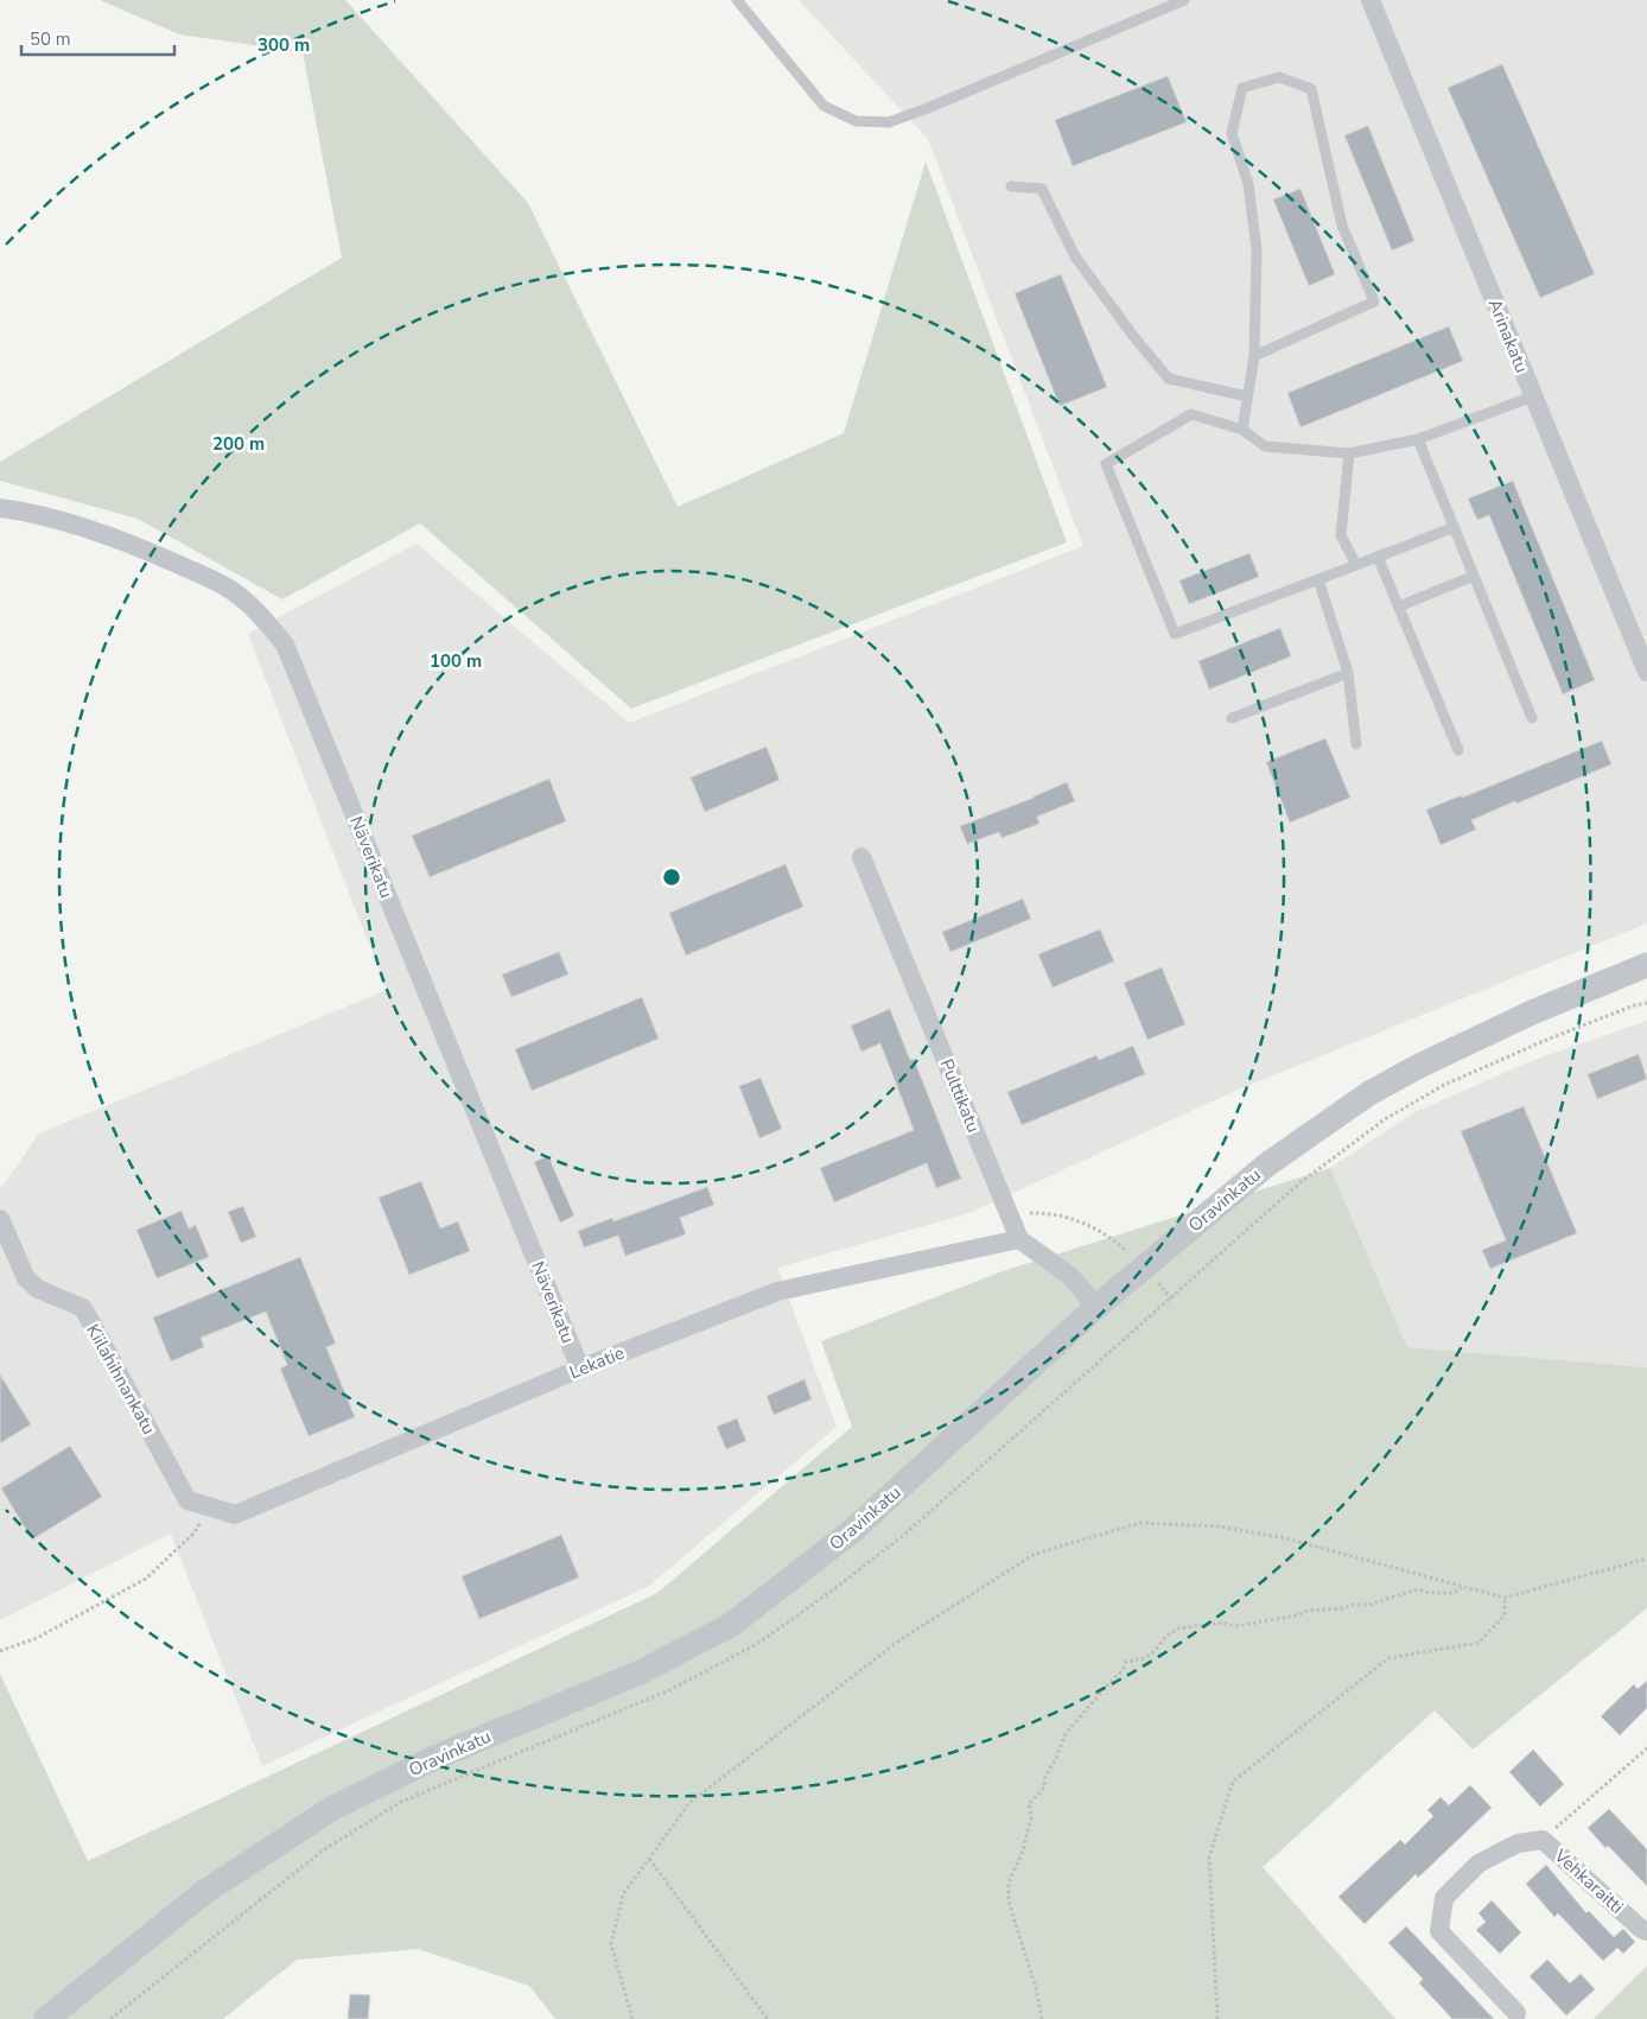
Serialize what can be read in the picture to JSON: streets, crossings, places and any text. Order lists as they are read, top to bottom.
{
  "streets": {
    "street": [
      "Arinakatu",
      "Näverikatu",
      "Pulttikatu",
      "Oravinkatu",
      "Lekatie",
      "Kiilahihnankatu",
      "Vehkaraitti"
    ]
  },
  "crossings": [
    ["Näverikatu", "Lekatie"],
    ["Pulttikatu", "Lekatie"],
    ["Lekatie", "Kiilahihnankatu"]
  ],
  "scale_bar": "50 m",
  "rings": ["300 m", "200 m", "100 m"]
}
